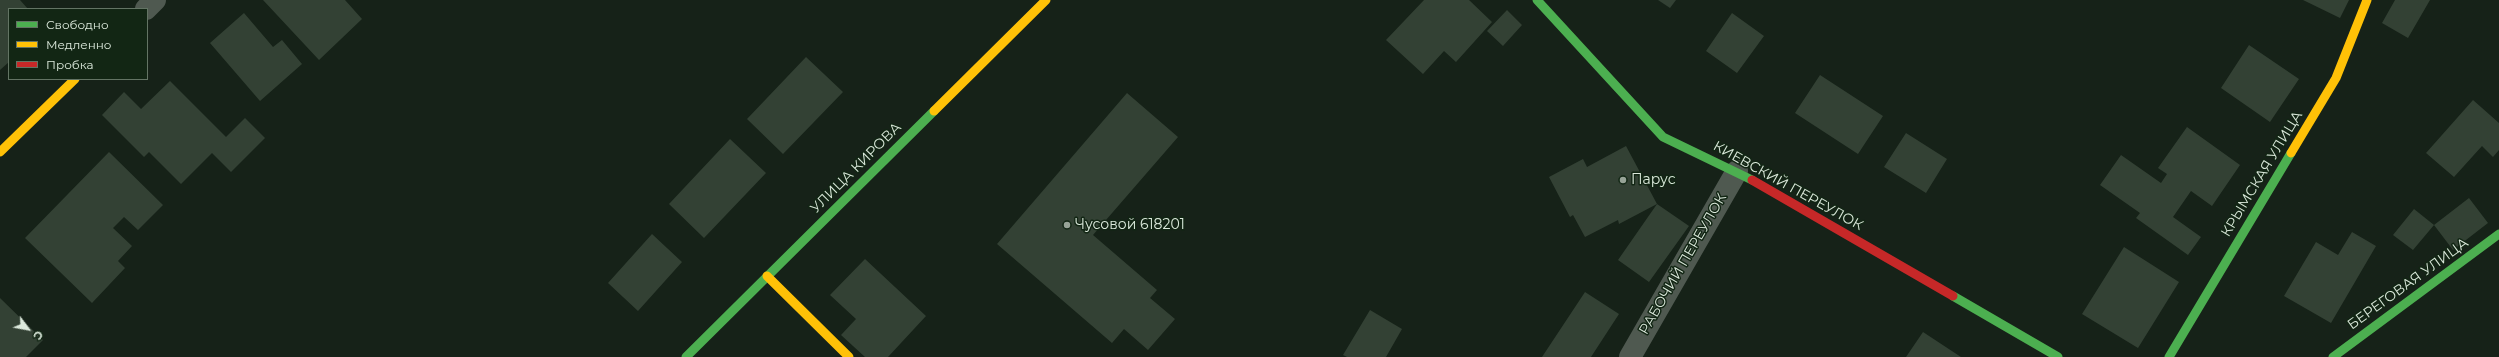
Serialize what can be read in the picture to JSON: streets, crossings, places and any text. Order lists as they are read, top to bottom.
{
  "streets": {
    "street": [
      "УЛИЦА КИРОВА",
      "КРЫМСКАЯ УЛИЦА",
      "КИЕВСКИЙ ПЕРЕУЛОК",
      "РАБОЧИЙ ПЕРЕУЛОК",
      "БЕРЕГОВАЯ УЛИЦА"
    ]
  },
  "crossings": [
    ["КИЕВСКИЙ ПЕРЕУЛОК", "РАБОЧИЙ ПЕРЕУЛОК"]
  ],
  "places": ["Парус", "Чусовой 618201"],
  "legend": ["Свободно", "Медленно", "Пробка"],
  "north": "bottom right"
}
